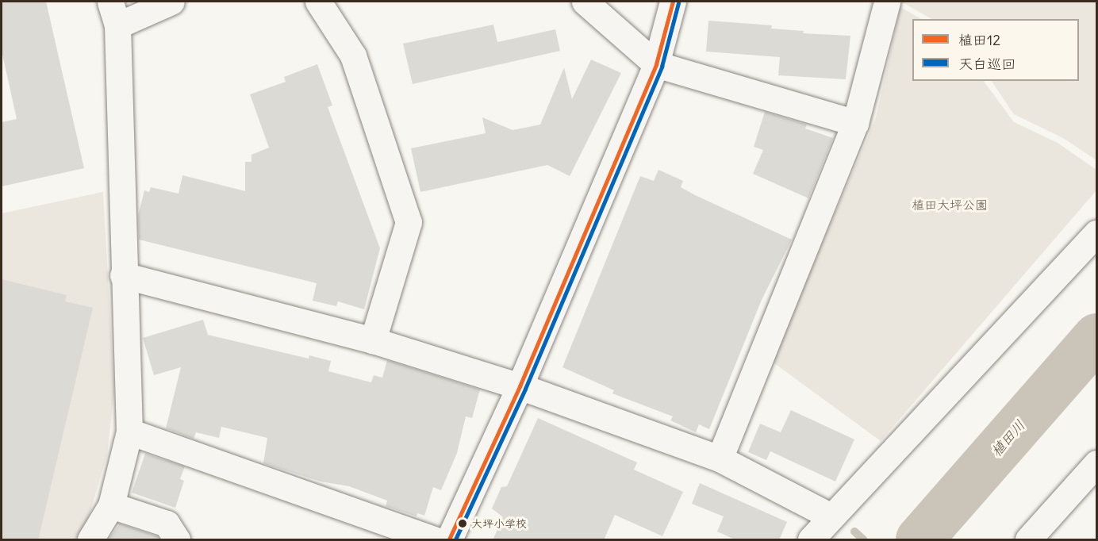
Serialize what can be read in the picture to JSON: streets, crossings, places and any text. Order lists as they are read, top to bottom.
{
  "water": ["植田川"],
  "parks": ["植田大坪公園"],
  "places": ["大坪小学校"],
  "lines": ["transit line 植田12", "transit line 天白巡回"],
  "legend": ["植田12", "天白巡回"]
}
